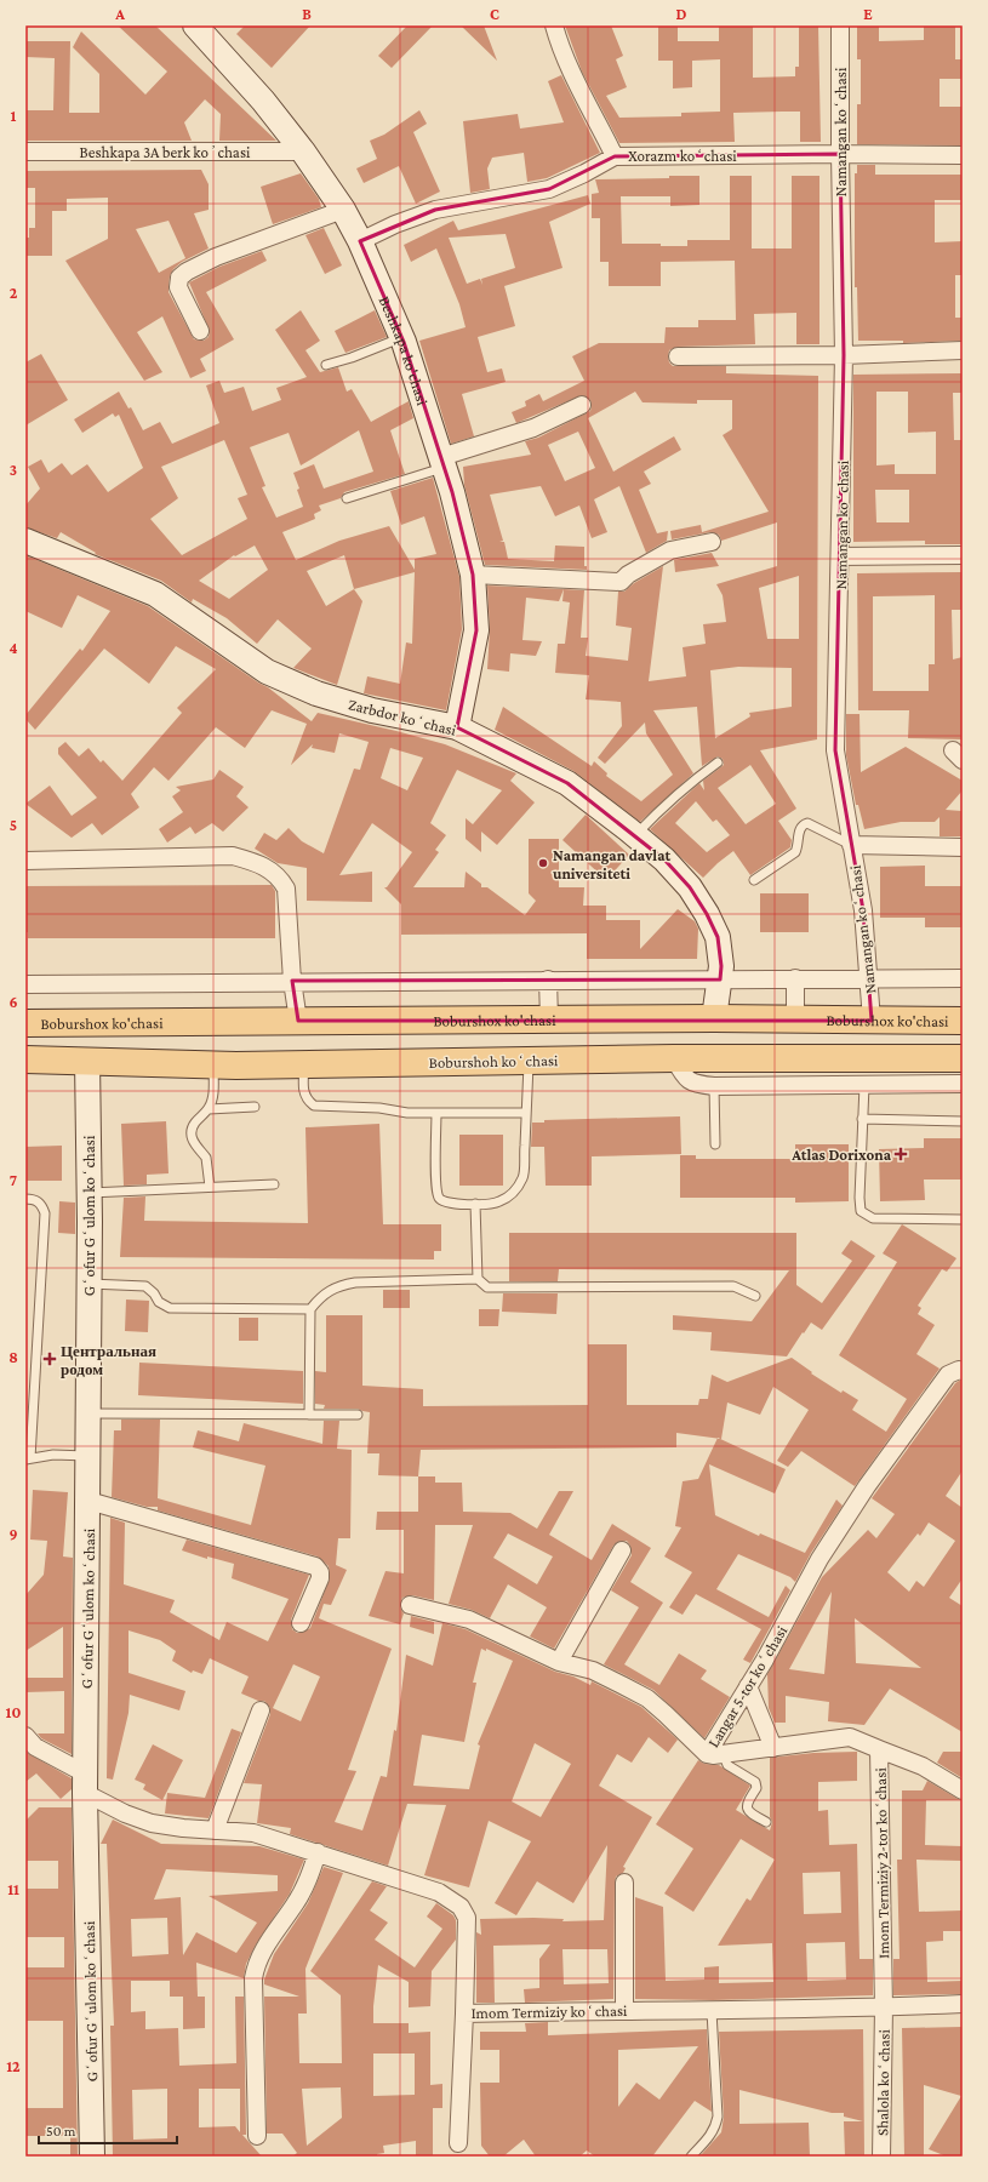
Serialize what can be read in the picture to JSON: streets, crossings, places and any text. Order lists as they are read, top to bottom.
{
  "streets": {
    "main road": ["Boburshox ko'chasi", "Boburshoh koʻchasi"],
    "street": [
      "Namangan koʻchasi",
      "Beshkapa 3A berk koʼchasi",
      "Xorazm koʻchasi",
      "Beshkapa ko'chasi",
      "Zarbdor koʻchasi",
      "Gʻofur Gʻulom koʻchasi",
      "Langar 5-tor koʻchasi",
      "Imom Termiziy 2-tor koʻchasi",
      "Imom Termiziy koʻchasi",
      "Shalola koʻchasi"
    ]
  },
  "crossings": [
    ["Namangan koʻchasi", "Xorazm koʻchasi"],
    ["Namangan koʻchasi", "Boburshox ko'chasi"],
    ["Beshkapa 3A berk koʼchasi", "Beshkapa ko'chasi"],
    ["Xorazm koʻchasi", "Beshkapa ko'chasi"],
    ["Beshkapa ko'chasi", "Zarbdor koʻchasi"],
    ["Zarbdor koʻchasi", "Boburshox ko'chasi"],
    ["Boburshoh koʻchasi", "Gʻofur Gʻulom koʻchasi"],
    ["Gʻofur Gʻulom koʻchasi", "Imom Termiziy koʻchasi"],
    ["Langar 5-tor koʻchasi", "Imom Termiziy 2-tor koʻchasi"],
    ["Imom Termiziy 2-tor koʻchasi", "Imom Termiziy koʻchasi"],
    ["Imom Termiziy 2-tor koʻchasi", "Shalola koʻchasi"],
    ["Imom Termiziy koʻchasi", "Shalola koʻchasi"]
  ],
  "places": {
    "other": ["Namangan davlat universiteti"],
    "health": ["Atlas Dorixona", "Центральная родом"]
  },
  "scale_bar": "50 m",
  "grid": {
    "columns": [
      "A",
      "B",
      "C",
      "D",
      "E"
    ],
    "rows": [
      "1",
      "2",
      "3",
      "4",
      "5",
      "6",
      "7",
      "8",
      "9",
      "10",
      "11",
      "12"
    ]
  }
}
